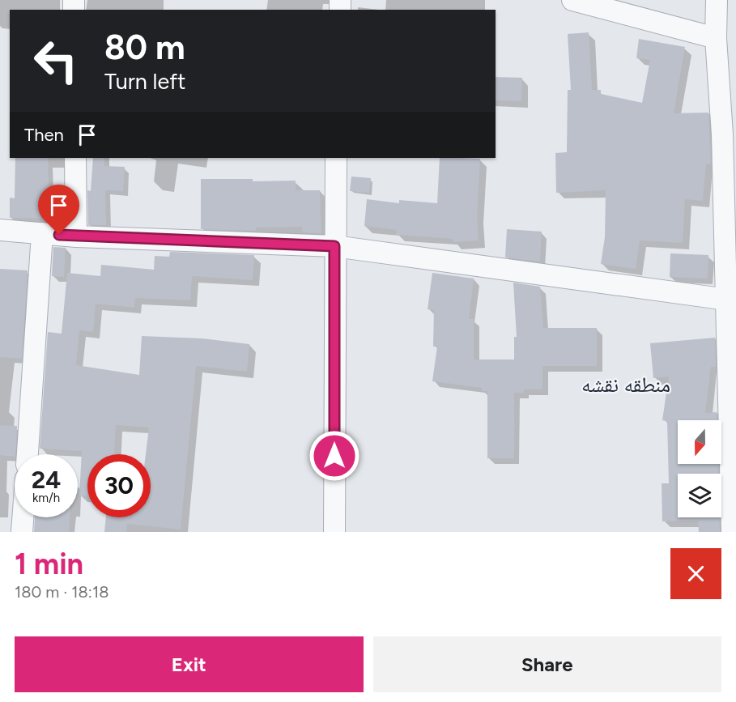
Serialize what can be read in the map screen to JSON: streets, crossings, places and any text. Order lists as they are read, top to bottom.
{
  "districts": ["منطقه نقشه"],
  "north": "bottom",
  "page": {
    "turn": ["80 m", "Turn left"],
    "then": "Then",
    "speed": "24 km/h",
    "limit": "30",
    "heading": ["1 min", "180 m · 18:18"],
    "buttons": ["Exit", "Share"]
  }
}
